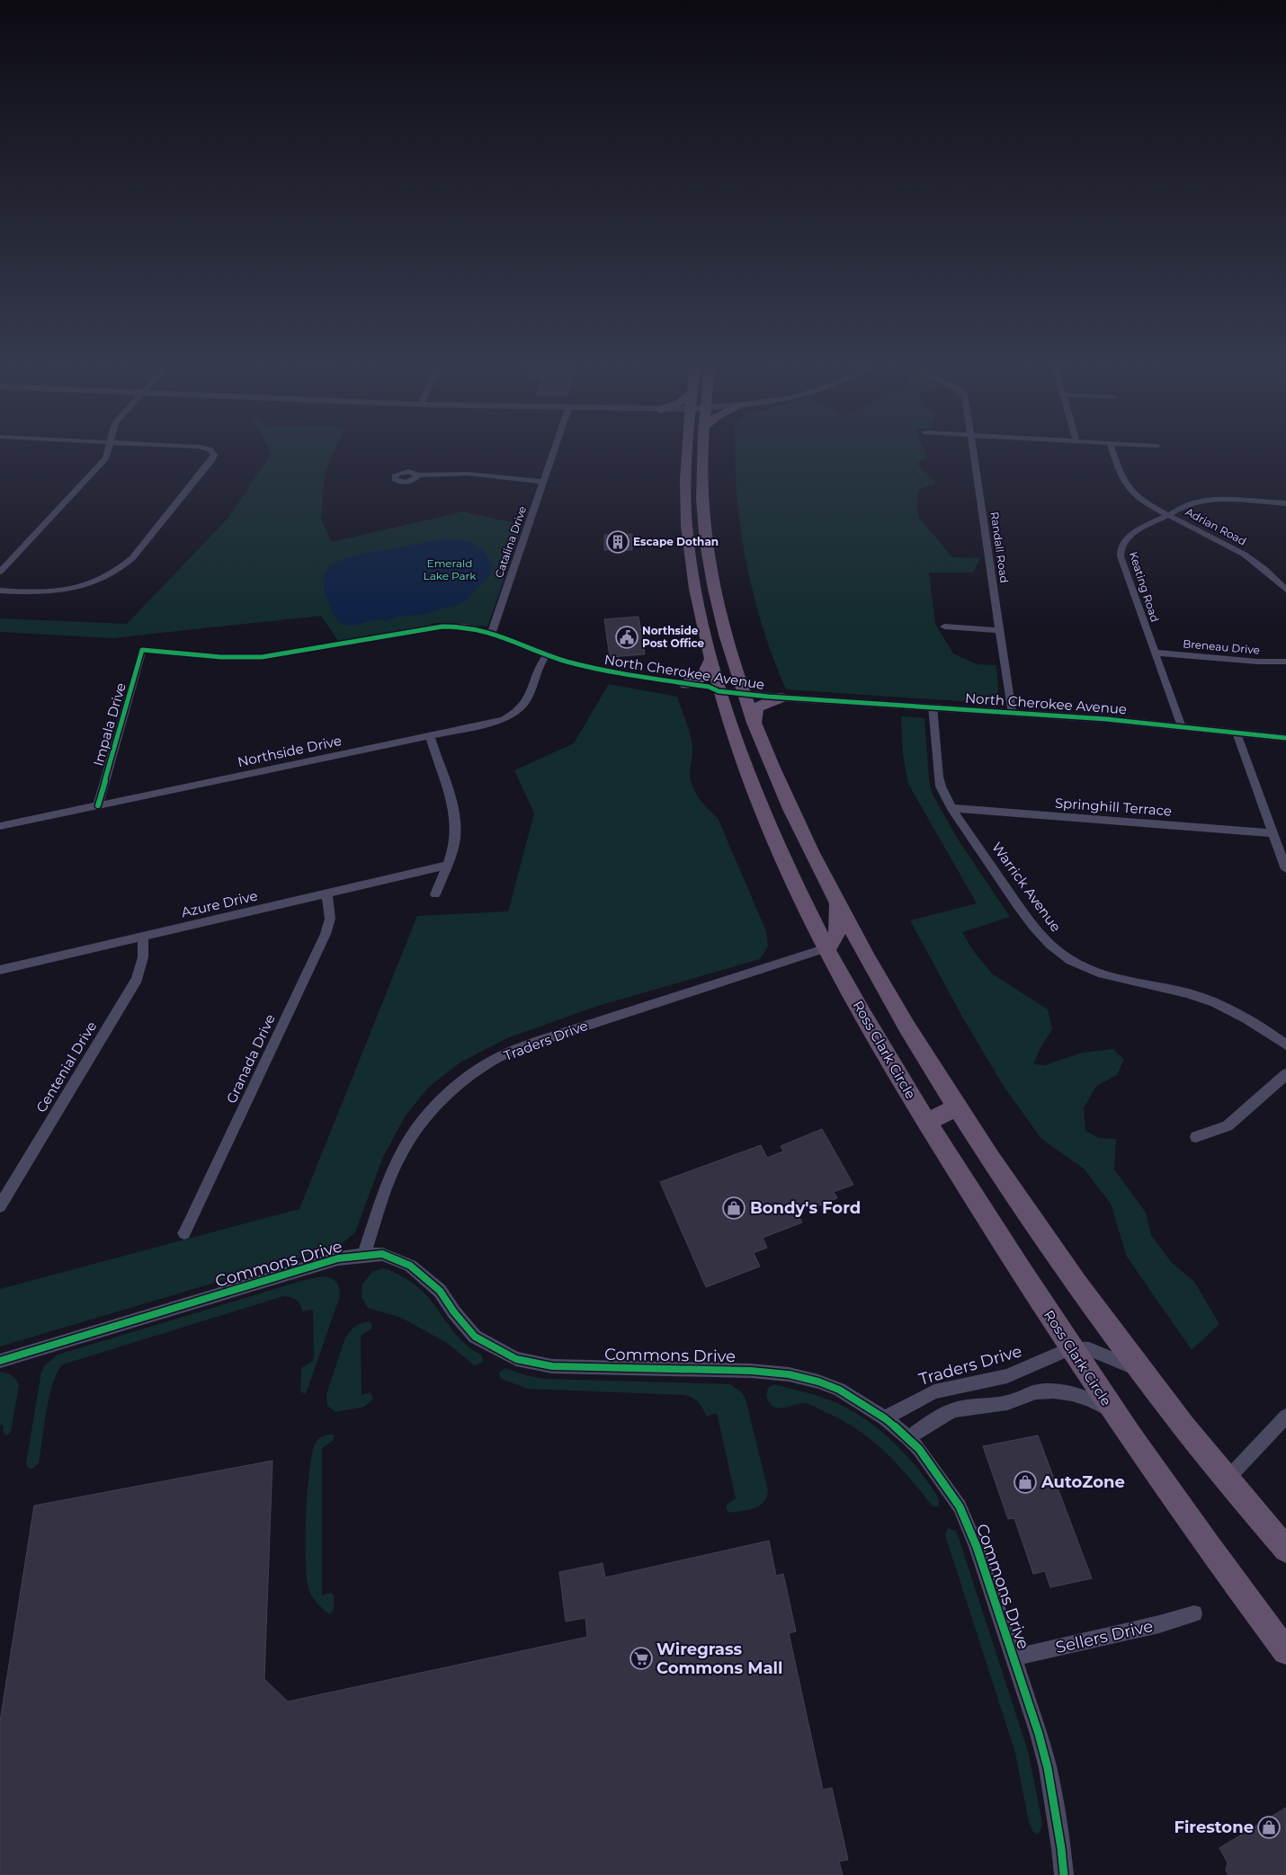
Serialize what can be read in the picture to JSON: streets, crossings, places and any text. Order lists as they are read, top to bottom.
{
  "streets": {
    "highway": ["Ross Clark Circle"],
    "street": [
      "Adrian Road",
      "Catalina Drive",
      "Randall Road",
      "Keating Road",
      "Breneau Drive",
      "North Cherokee Avenue",
      "Impala Drive",
      "Northside Drive",
      "Springhill Terrace",
      "Warrick Avenue",
      "Azure Drive",
      "Traders Drive",
      "Granada Drive",
      "Centenial Drive",
      "Commons Drive",
      "Sellers Drive"
    ]
  },
  "crossings": [
    ["Adrian Road", "Keating Road"],
    ["Catalina Drive", "North Cherokee Avenue"],
    ["Randall Road", "North Cherokee Avenue"],
    ["Keating Road", "Breneau Drive"],
    ["Keating Road", "North Cherokee Avenue"],
    ["North Cherokee Avenue", "Impala Drive"],
    ["North Cherokee Avenue", "Northside Drive"],
    ["North Cherokee Avenue", "Warrick Avenue"],
    ["North Cherokee Avenue", "Ross Clark Circle"],
    ["Impala Drive", "Northside Drive"],
    ["Springhill Terrace", "Warrick Avenue"],
    ["Azure Drive", "Granada Drive"],
    ["Azure Drive", "Centenial Drive"],
    ["Traders Drive", "Ross Clark Circle"],
    ["Traders Drive", "Commons Drive"],
    ["Commons Drive", "Sellers Drive"]
  ],
  "parks": ["Emerald Lake Park"],
  "places": {
    "building": ["Escape Dothan"],
    "public building": ["Northside Post Office"],
    "shop": ["Bondy's Ford", "AutoZone", "Firestone"],
    "supermarket": ["Wiregrass Commons Mall"]
  }
}
